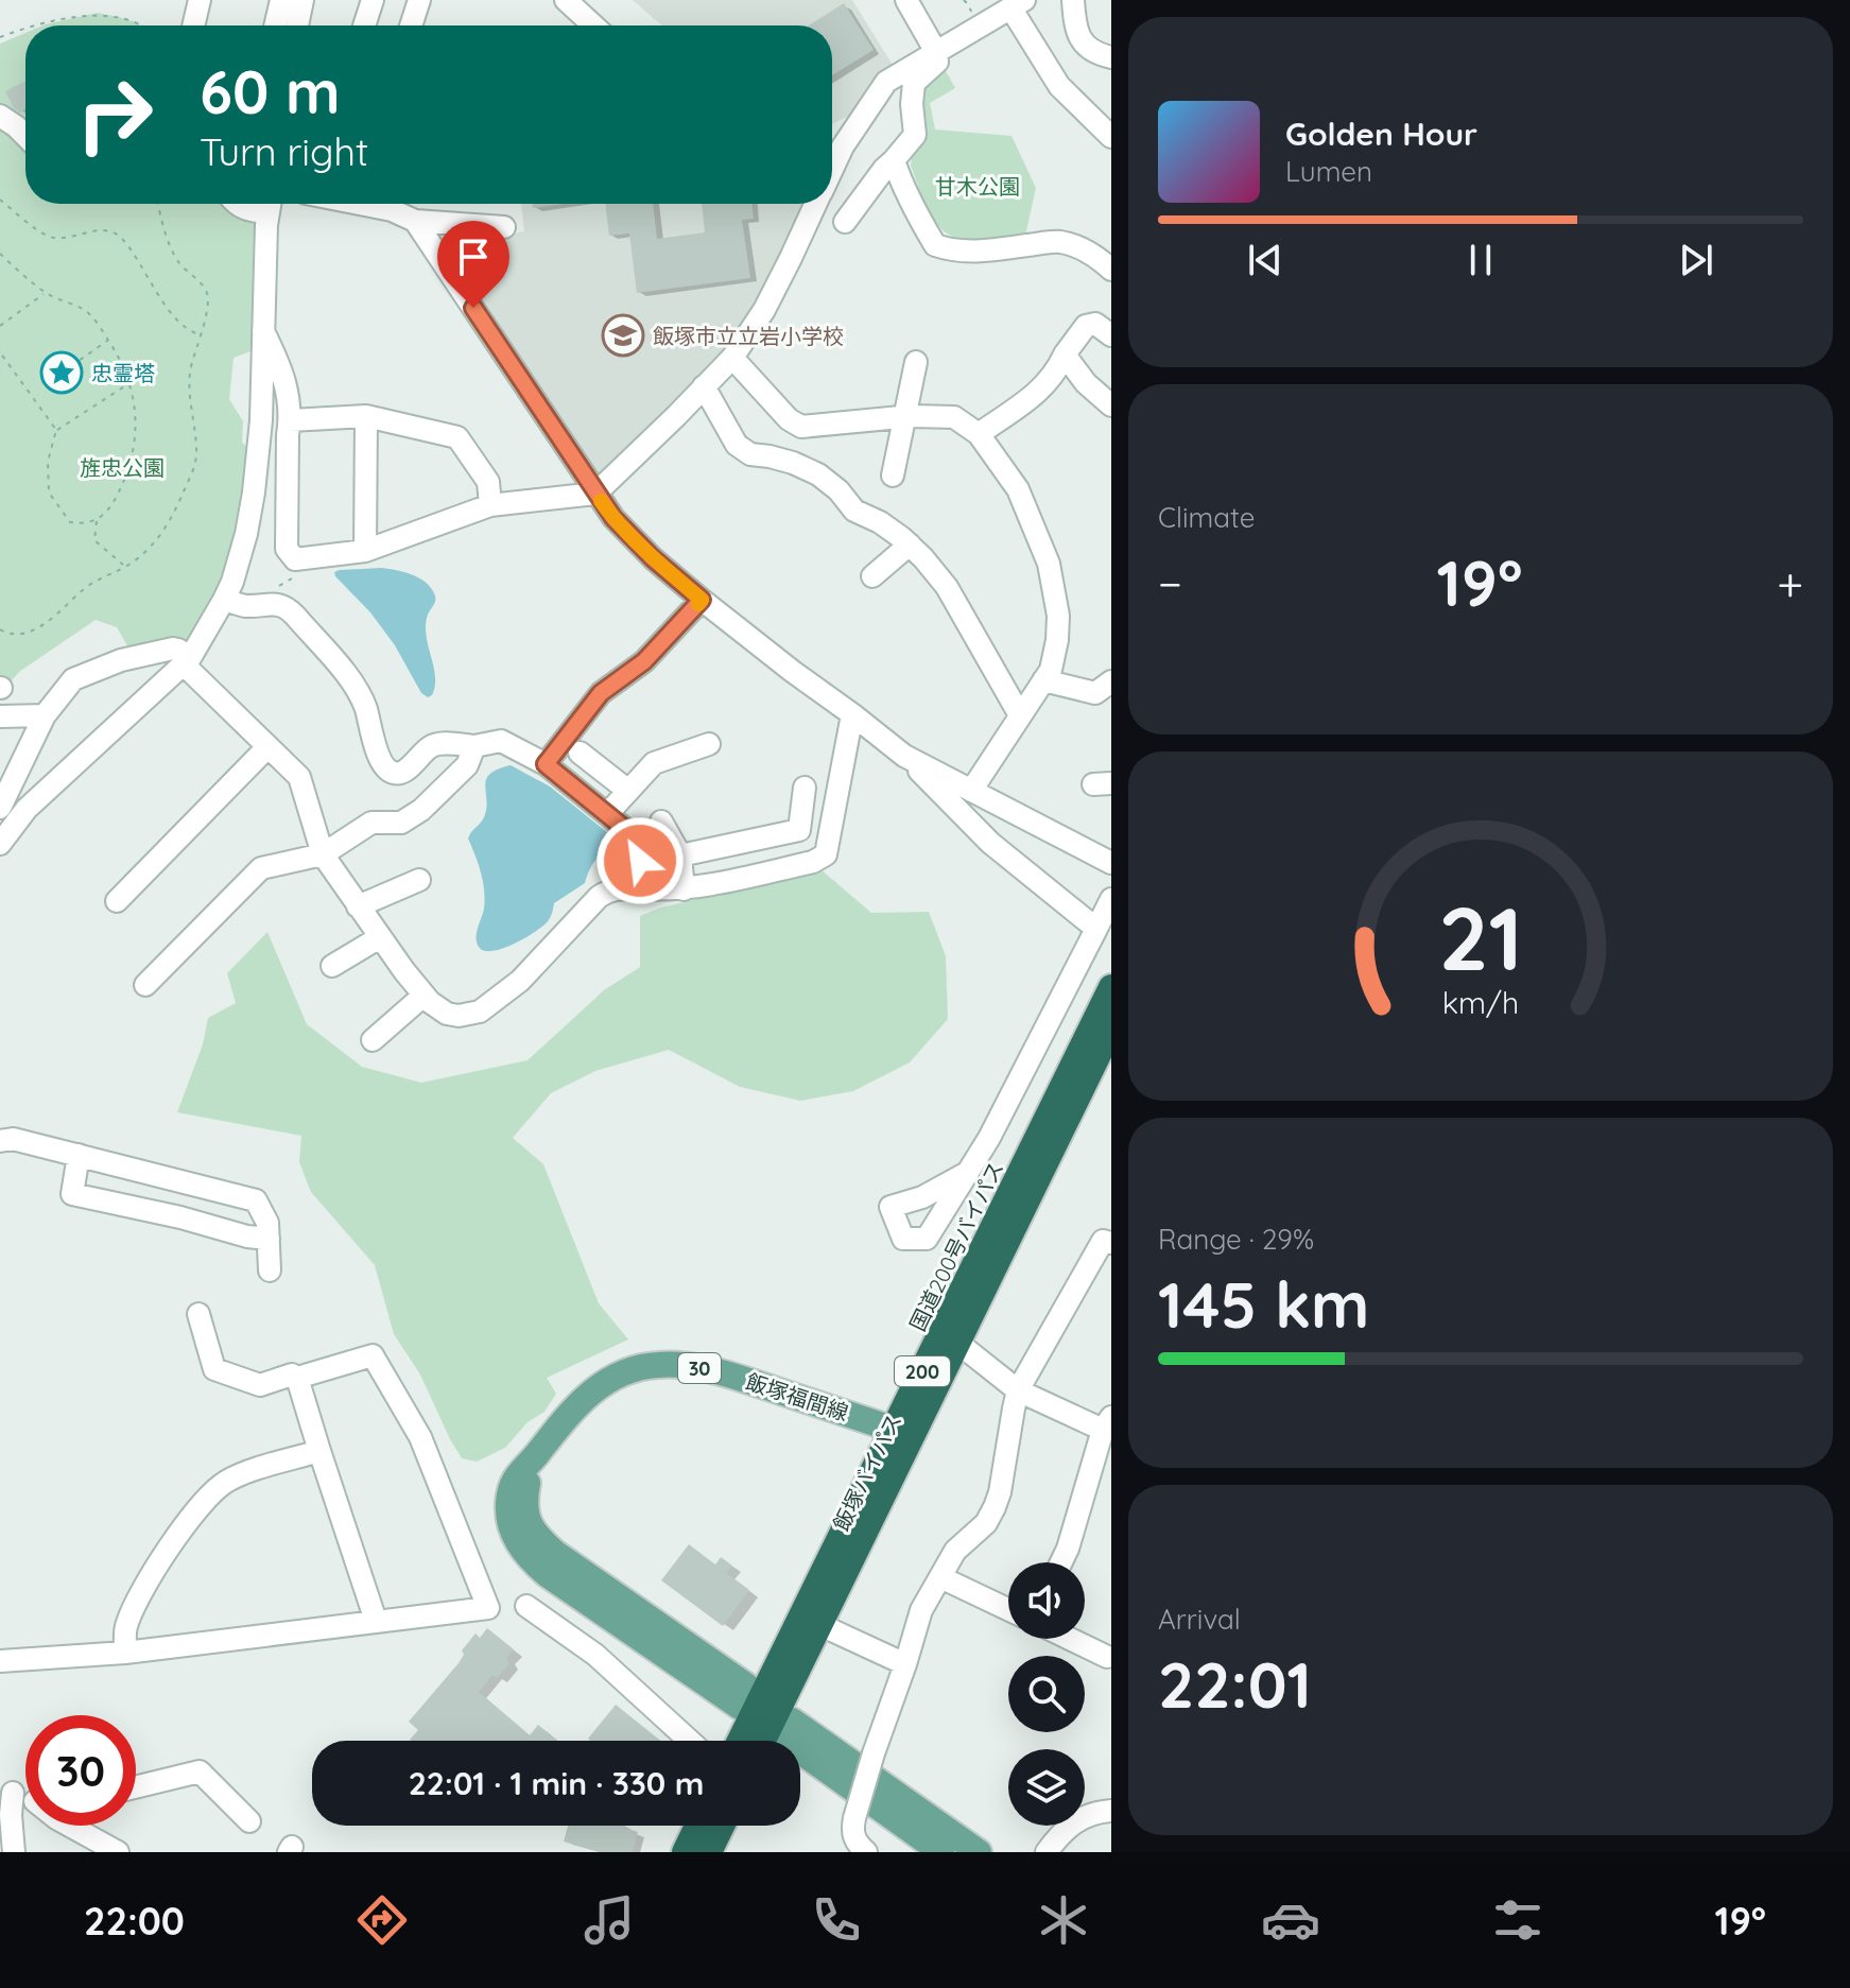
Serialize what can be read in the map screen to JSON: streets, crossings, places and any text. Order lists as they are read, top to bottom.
{
  "streets": {
    "highway": ["国道200号バイパス", "200", "飯塚バイパス"],
    "main road": ["30", "飯塚福間線"]
  },
  "crossings": [
    ["国道200号バイパス", "飯塚福間線"],
    ["国道200号バイパス", "飯塚バイパス"]
  ],
  "parks": ["甘木公園", "旌忠公園"],
  "places": {
    "school or university": ["飯塚市立立岩小学校"],
    "place": ["忠霊塔"]
  },
  "page": {
    "turn": ["60 m", "Turn right"],
    "song": ["Golden Hour", "Lumen"],
    "tile": [
      "Climate",
      ["Range · 29%", "145 km"],
      ["Arrival", "22:01"]
    ],
    "heat": ["−", "19°", "+"],
    "limit": "30",
    "trip": "22:01 · 1 min · 330 m",
    "tabs": ["22:00", "19°"],
    "gauge": ["21", "km/h"]
  }
}
